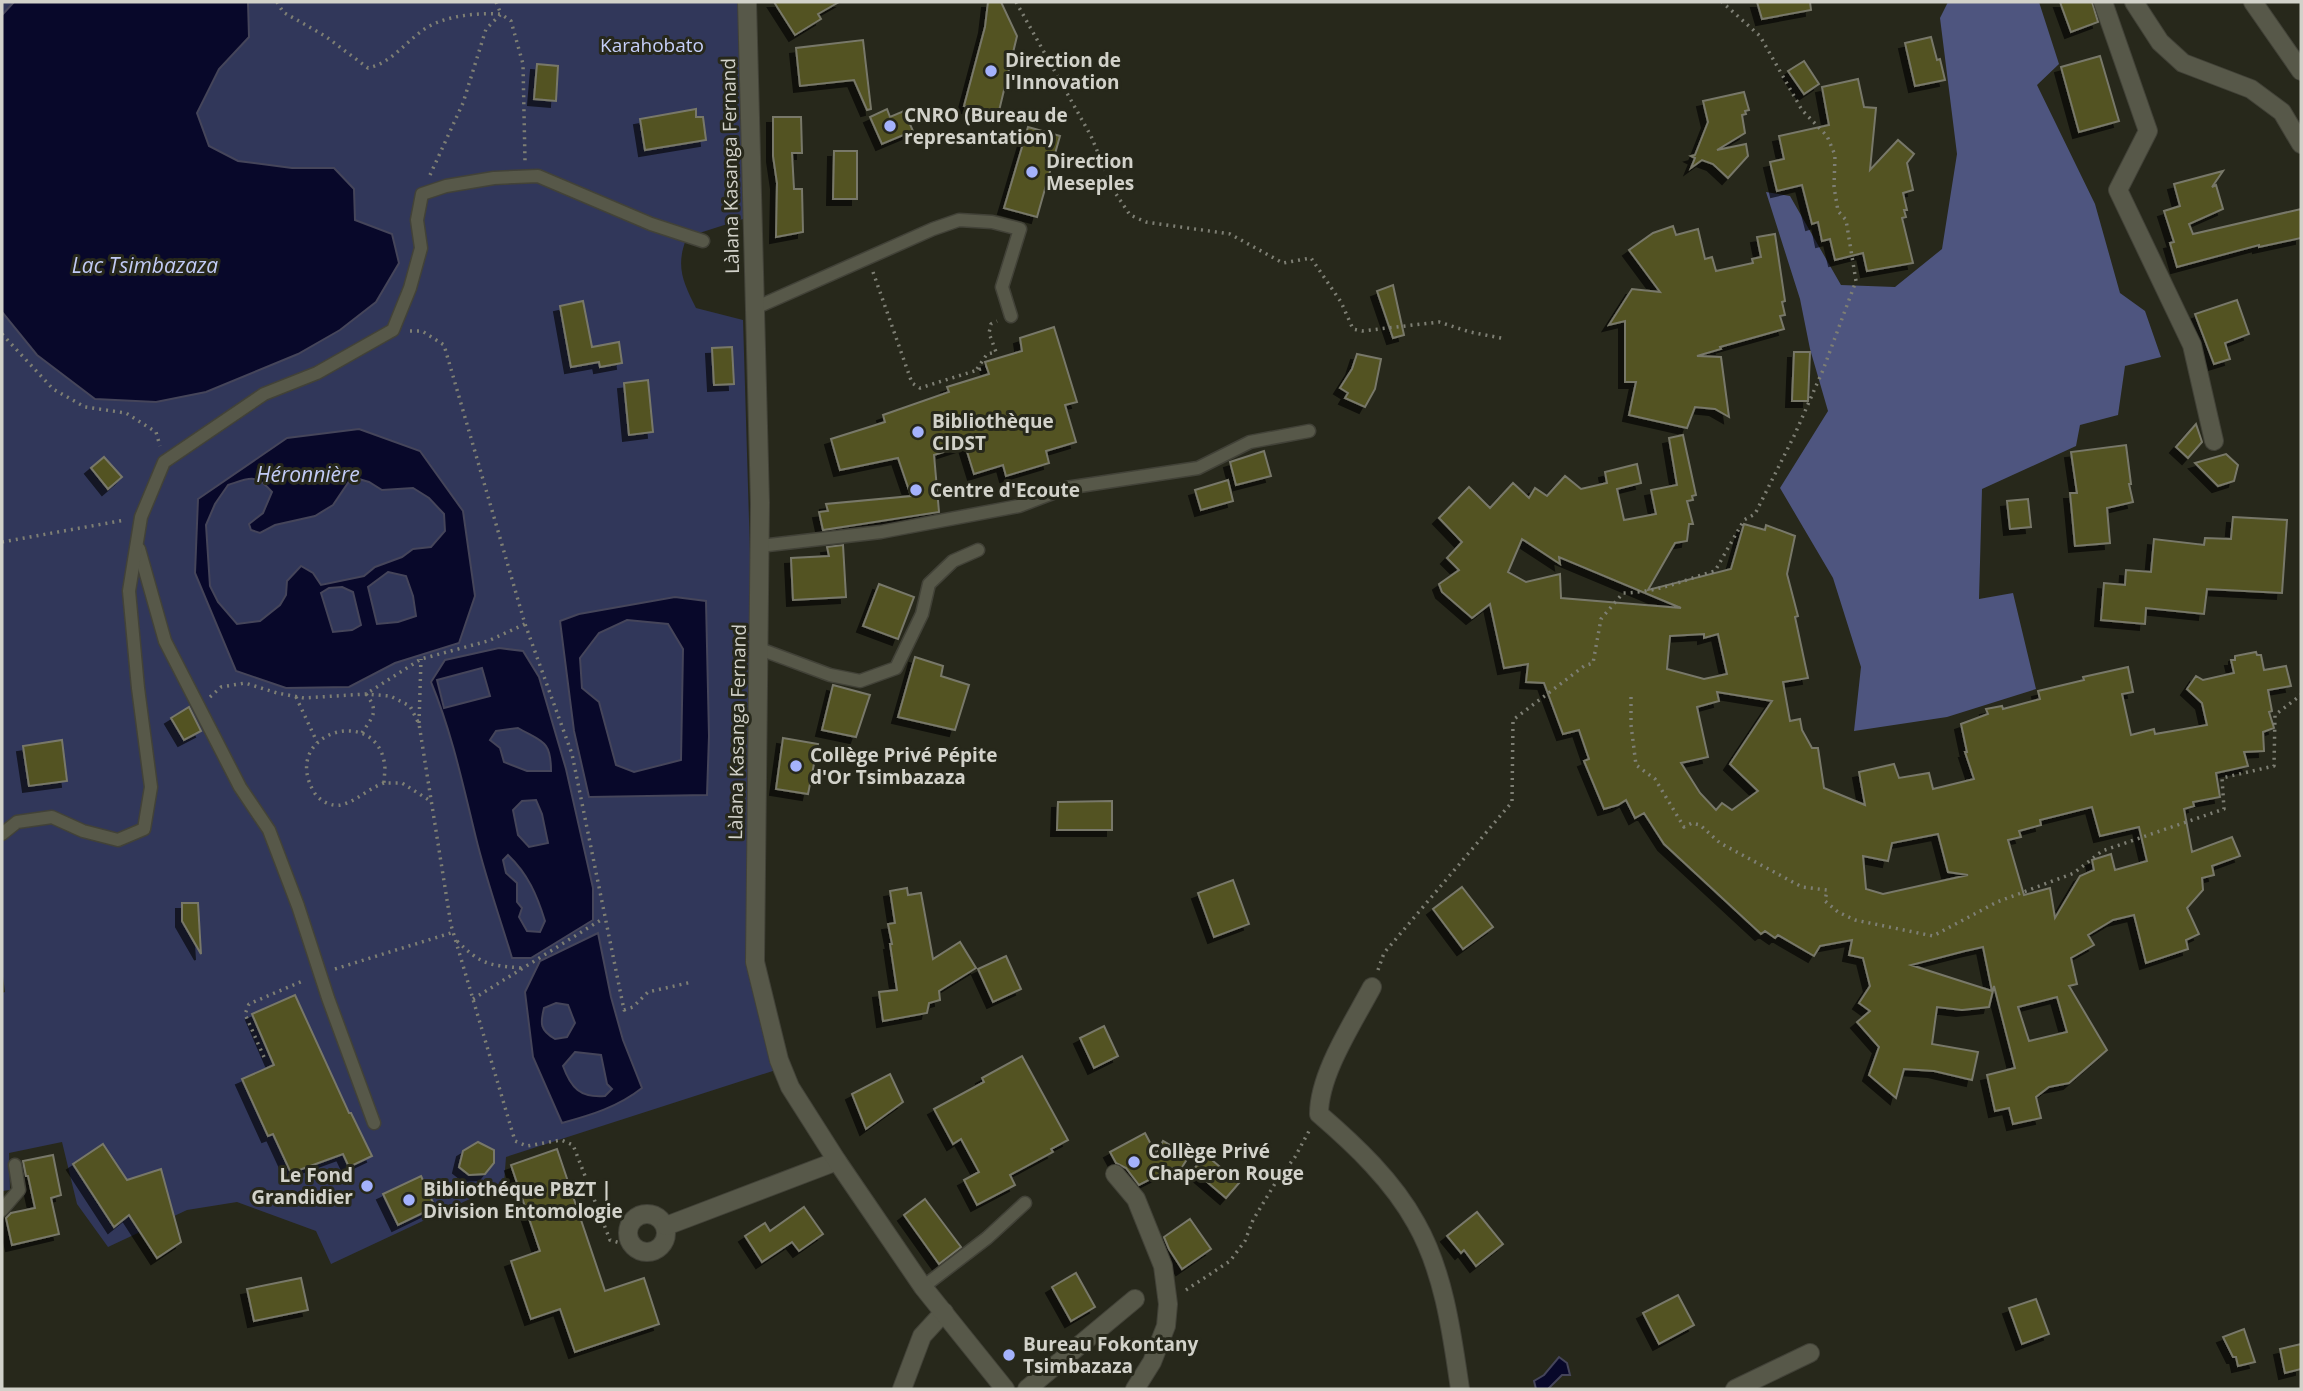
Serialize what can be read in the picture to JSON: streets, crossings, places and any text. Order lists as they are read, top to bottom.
{
  "streets": {
    "street": ["Làlana Kasanga Fernand"]
  },
  "water": ["Lac Tsimbazaza", "Héronnière"],
  "parks": ["Karahobato"],
  "places": [
    "Direction de l'Innovation",
    "CNRO (Bureau de represantation)",
    "Direction Meseples",
    "Bibliothèque CIDST",
    "Centre d'Ecoute",
    "Collège Privé Pépite d'Or Tsimbazaza",
    "Collège Privé Chaperon Rouge",
    "Le Fond Grandidier",
    "Bibliothéque PBZT | Division Entomologie",
    "Bureau Fokontany Tsimbazaza"
  ]
}
